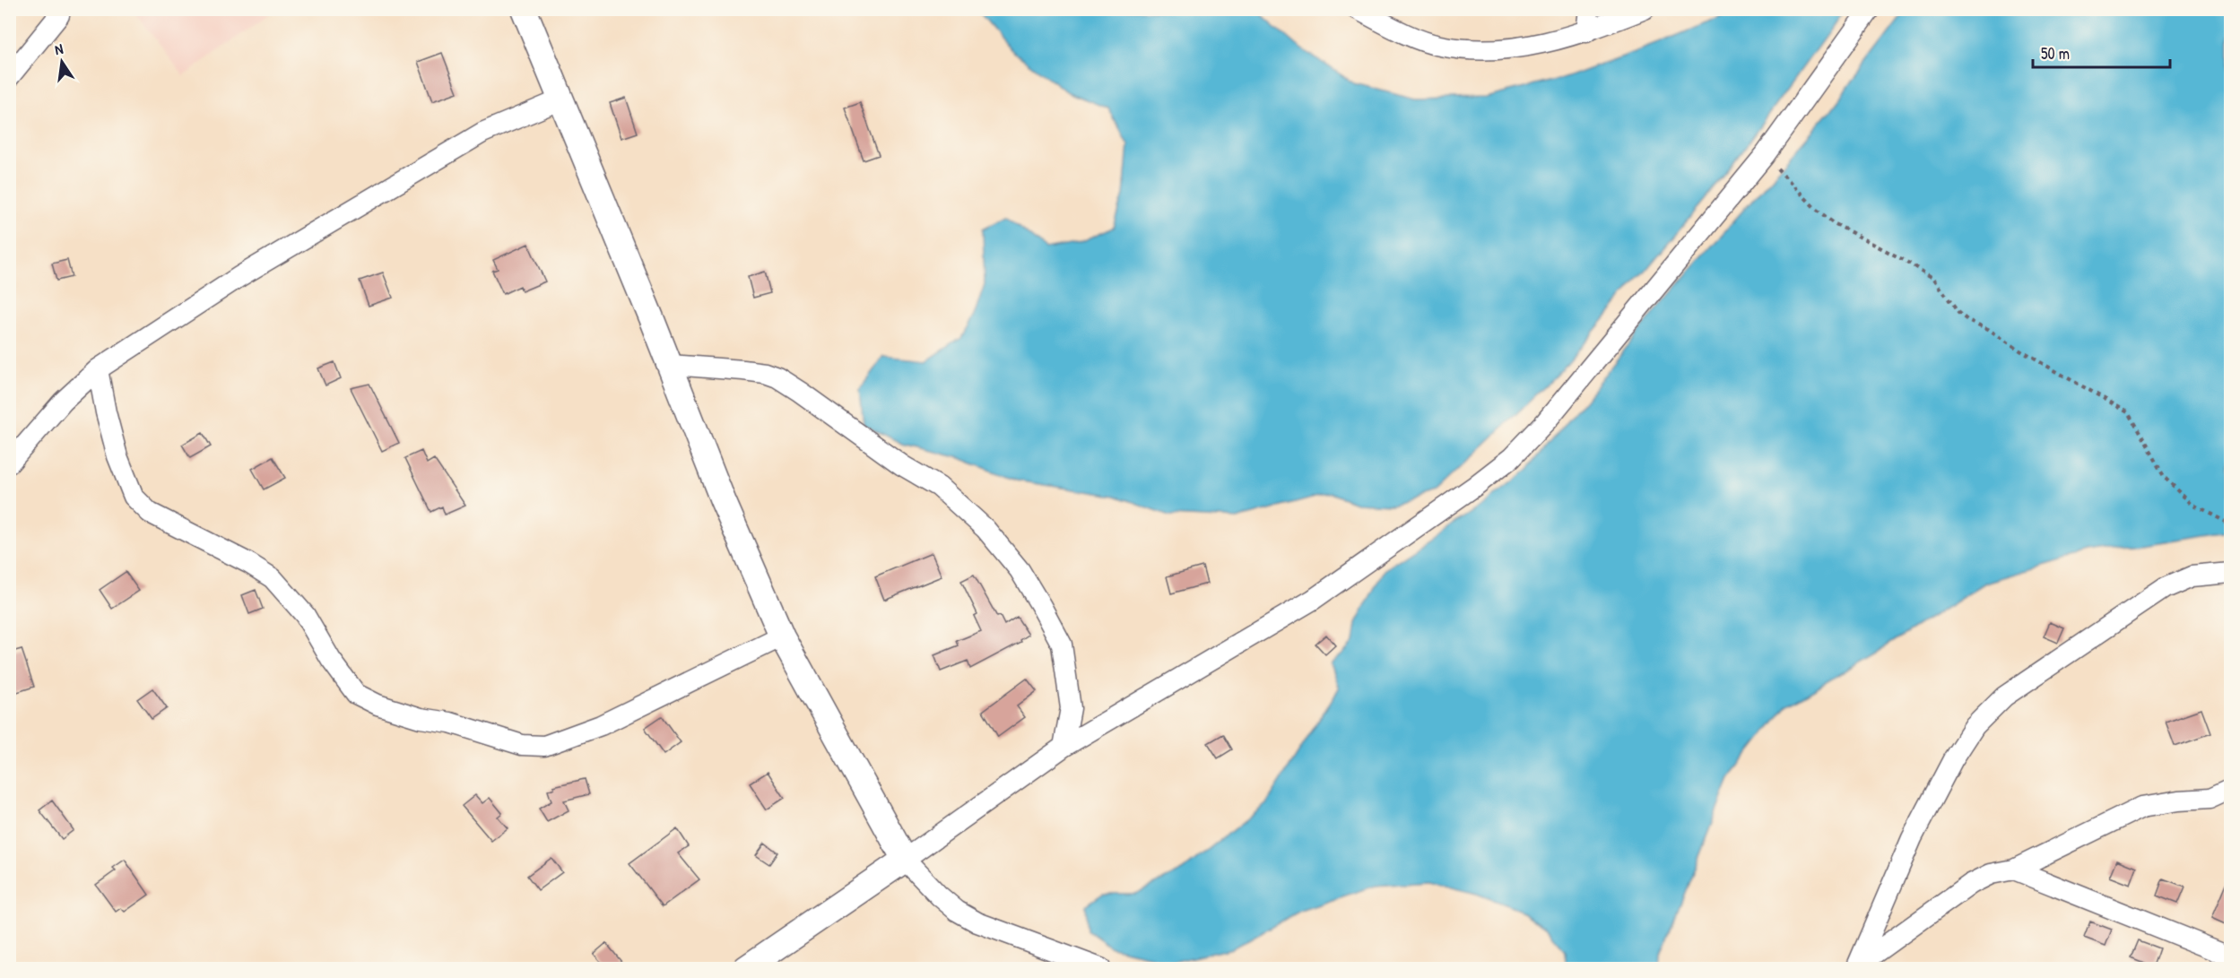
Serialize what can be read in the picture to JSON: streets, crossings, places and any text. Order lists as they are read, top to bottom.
{
  "scale_bar": "50 m",
  "north": "top"
}
